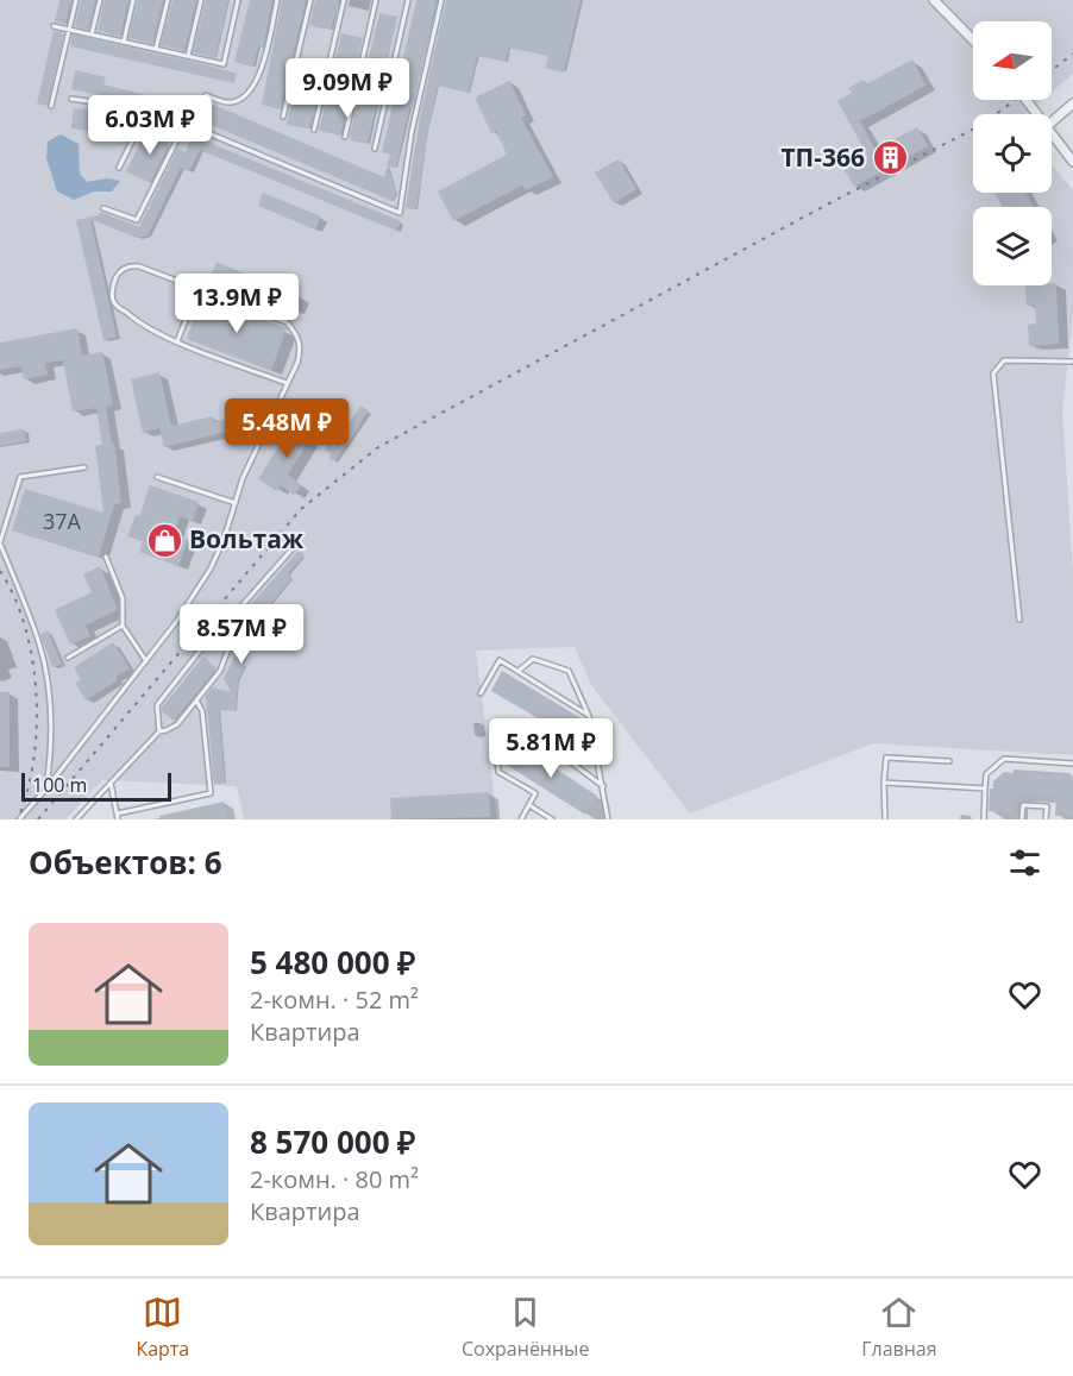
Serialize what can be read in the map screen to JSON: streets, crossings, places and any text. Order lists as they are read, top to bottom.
{
  "places": {
    "building": ["ТП-366"],
    "shop": ["Вольтаж"]
  },
  "house_numbers": ["37А"],
  "scale_bar": "100 m",
  "north": "left",
  "page": {
    "price": [
      "9.09M ₽",
      "6.03M ₽",
      "13.9M ₽",
      "5.48M ₽",
      "8.57M ₽",
      "5.81M ₽"
    ],
    "scale": "100 m",
    "heading": "Объектов: 6",
    "list": [
      {
        "name": "5 480 000 ₽",
        "note": "2-комн. · 52 m² · Квартира"
      },
      {
        "name": "8 570 000 ₽",
        "note": "2-комн. · 80 m² · Квартира"
      }
    ],
    "tabs": ["Карта", "Сохранённые", "Главная"]
  }
}
